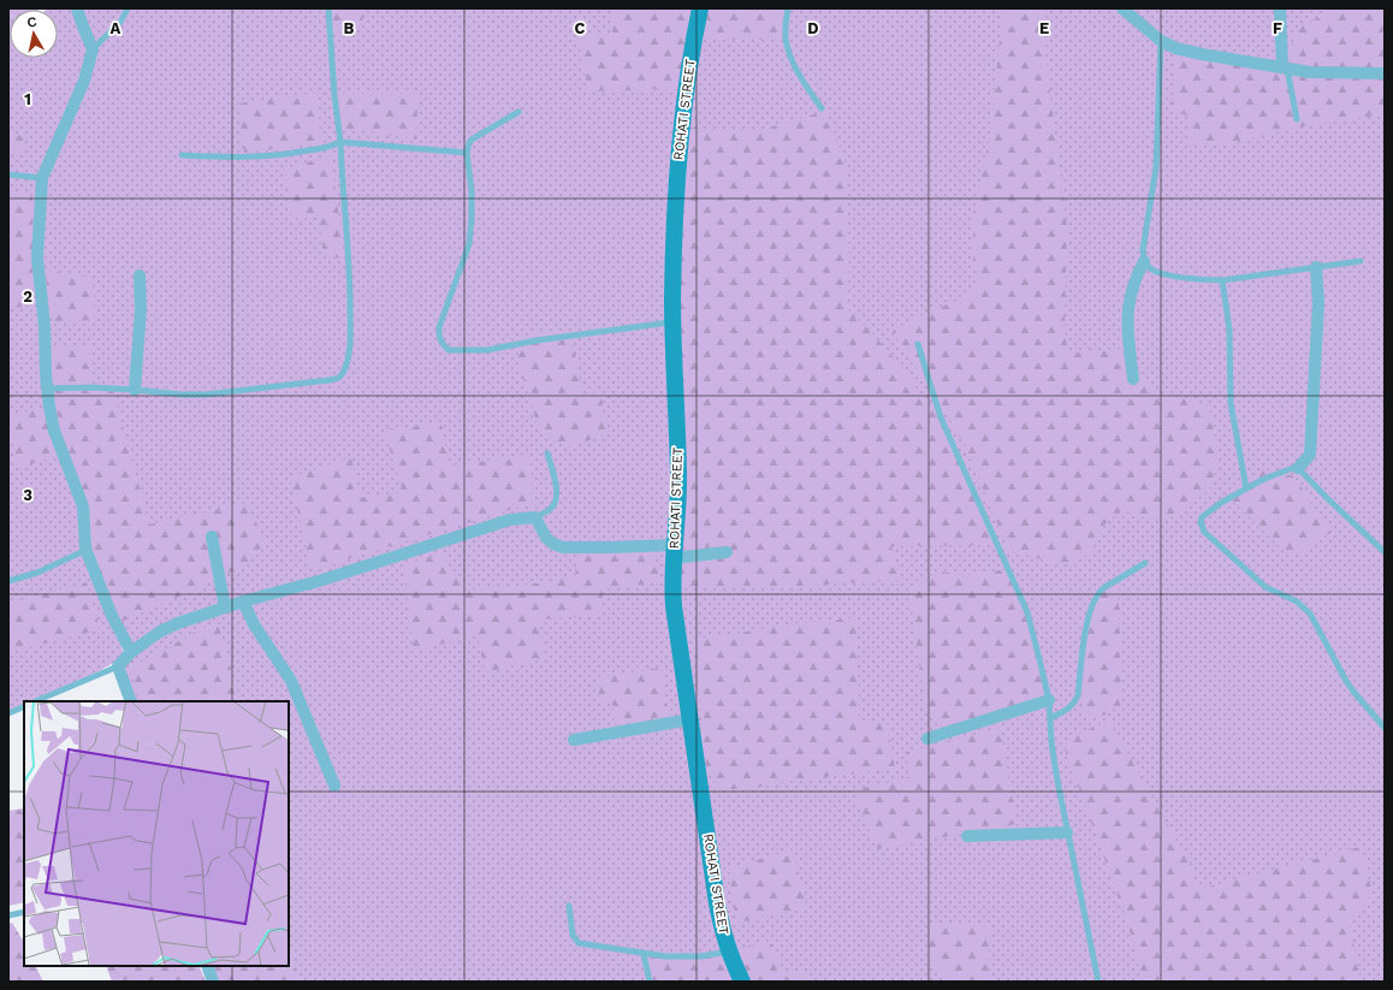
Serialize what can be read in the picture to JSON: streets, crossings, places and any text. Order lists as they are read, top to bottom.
{
  "streets": {
    "street": ["ROHATI STREET"]
  },
  "north": "top",
  "grid": {
    "columns": [
      "A",
      "B",
      "C",
      "D",
      "E",
      "F"
    ],
    "rows": ["1", "2", "3"]
  }
}
